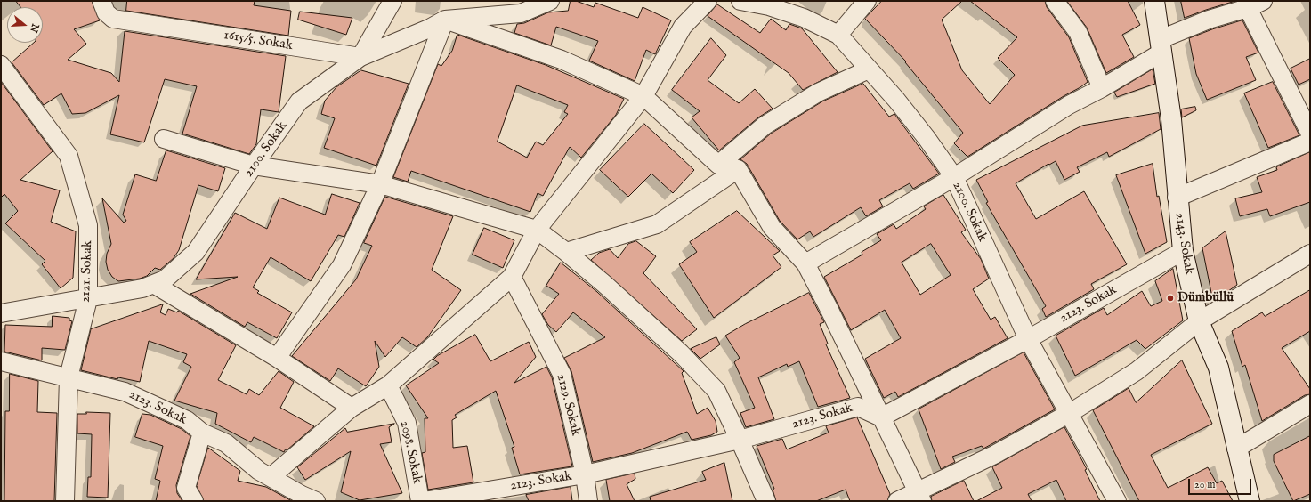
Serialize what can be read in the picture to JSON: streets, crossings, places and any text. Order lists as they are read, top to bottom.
{
  "streets": {
    "main road": ["2143. Sokak"],
    "street": [
      "1615/5. Sokak",
      "2100. Sokak",
      "2121. Sokak",
      "2123. Sokak",
      "2129. Sokak",
      "2098. Sokak"
    ]
  },
  "crossings": [
    ["1615/5. Sokak", "2100. Sokak"],
    ["2100. Sokak", "2121. Sokak"],
    ["2100. Sokak", "2123. Sokak"],
    ["2143. Sokak", "2123. Sokak"],
    ["2121. Sokak", "2123. Sokak"],
    ["2123. Sokak", "2129. Sokak"]
  ],
  "places": ["Dümbüllü"],
  "scale_bar": "20 m",
  "north": "right"
}
